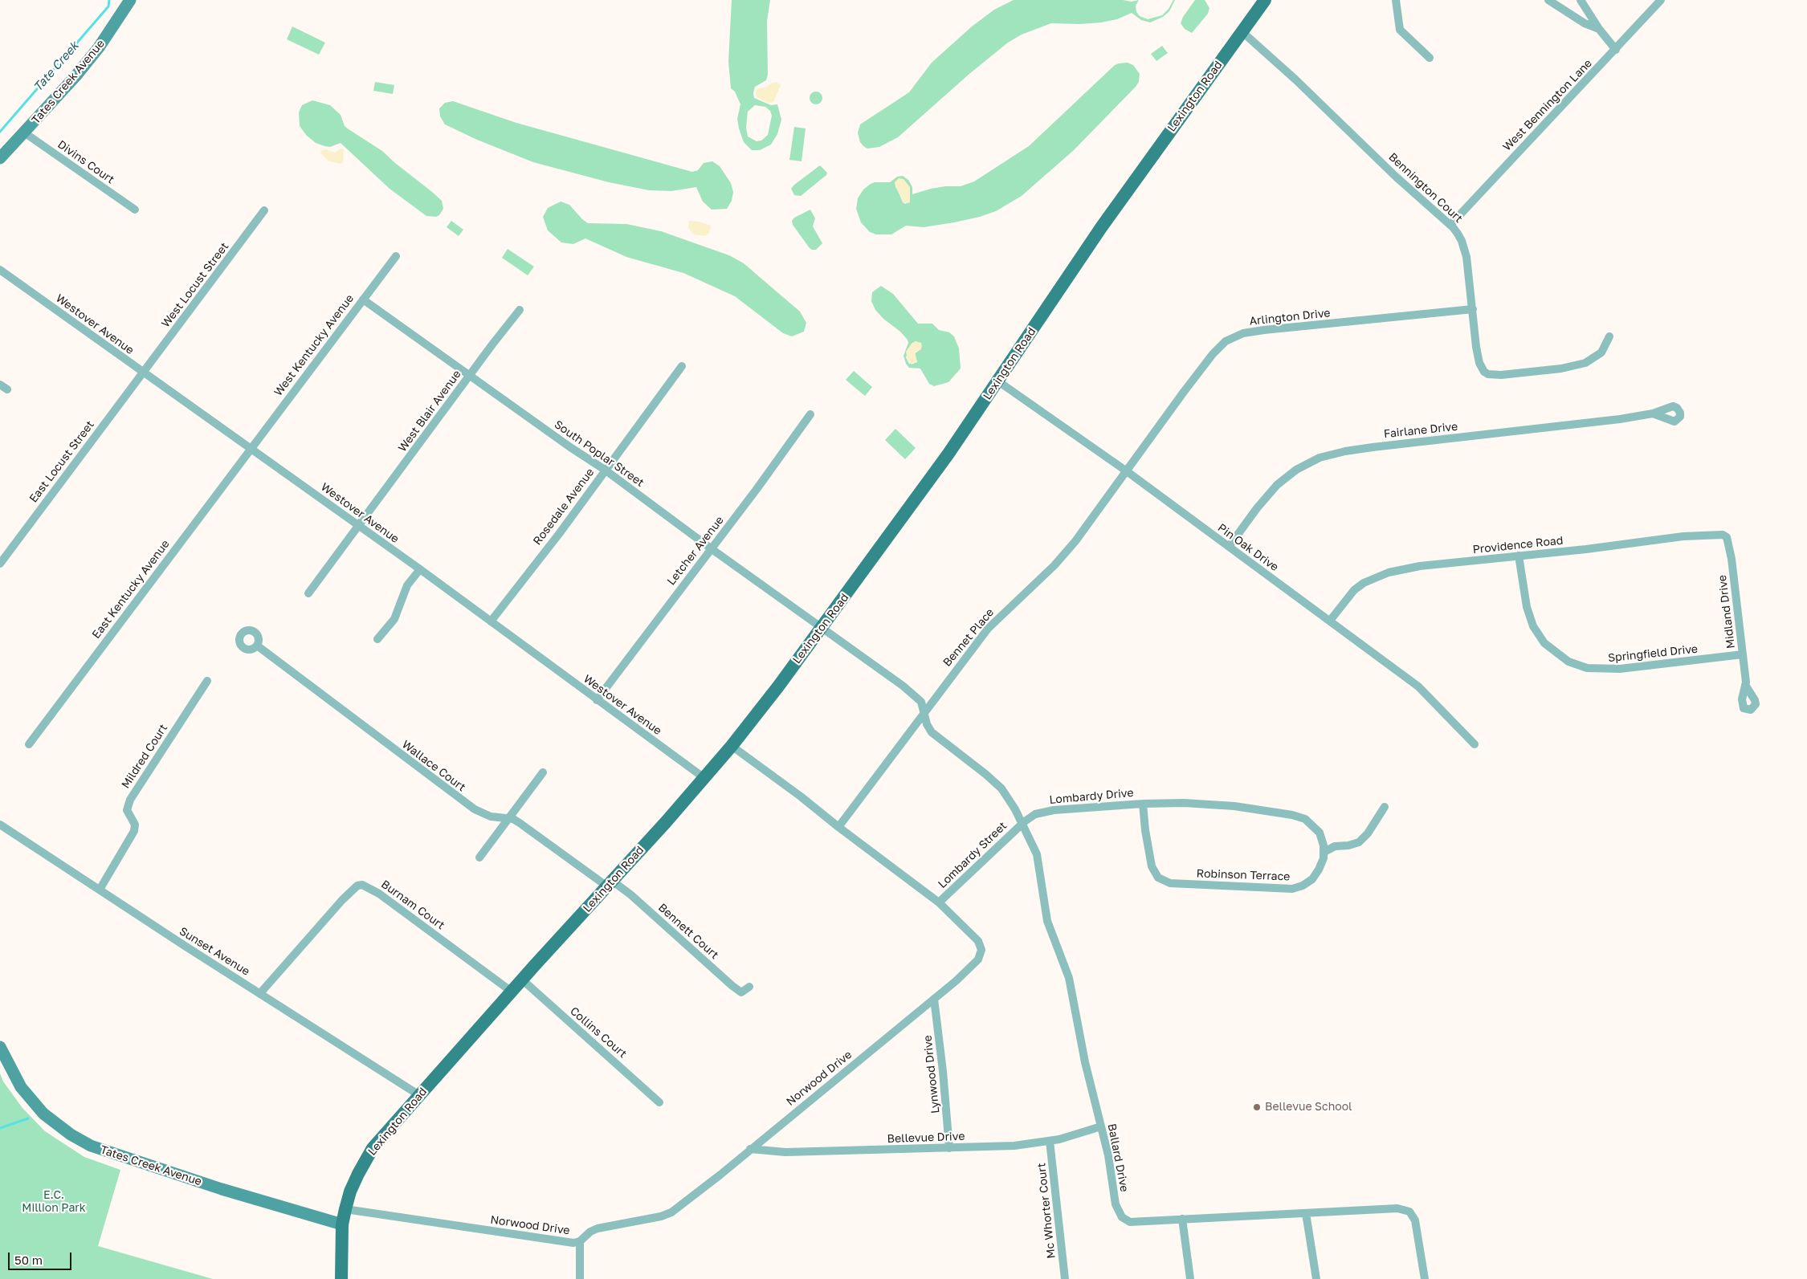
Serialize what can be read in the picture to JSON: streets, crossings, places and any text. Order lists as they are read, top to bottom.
{
  "streets": {
    "main road": ["Tates Creek Avenue", "Lexington Road"],
    "street": [
      "West Bennington Lane",
      "Divins Court",
      "Bennington Court",
      "West Locust Street",
      "Arlington Drive",
      "Westover Avenue",
      "West Kentucky Avenue",
      "West Blair Avenue",
      "Fairlane Drive",
      "South Poplar Street",
      "East Locust Street",
      "Rosedale Avenue",
      "Providence Road",
      "Pin Oak Drive",
      "Letcher Avenue",
      "East Kentucky Avenue",
      "Midland Drive",
      "Bennet Place",
      "Springfield Drive",
      "Mildred Court",
      "Wallace Court",
      "Lombardy Drive",
      "Lombardy Street",
      "Robinson Terrace",
      "Burnam Court",
      "Bennett Court",
      "Sunset Avenue",
      "Collins Court",
      "Lynwood Drive",
      "Norwood Drive",
      "Bellevue Drive",
      "Ballard Drive",
      "Mc Whorter Court"
    ]
  },
  "crossings": [
    ["Tates Creek Avenue", "Lexington Road"],
    ["Tates Creek Avenue", "Divins Court"],
    ["Lexington Road", "Bennington Court"],
    ["Lexington Road", "Westover Avenue"],
    ["Lexington Road", "South Poplar Street"],
    ["Lexington Road", "Pin Oak Drive"],
    ["Lexington Road", "Wallace Court"],
    ["Lexington Road", "Burnam Court"],
    ["Lexington Road", "Bennett Court"],
    ["Lexington Road", "Sunset Avenue"],
    ["Lexington Road", "Collins Court"],
    ["Lexington Road", "Norwood Drive"],
    ["West Bennington Lane", "Bennington Court"],
    ["Bennington Court", "Arlington Drive"],
    ["West Locust Street", "Westover Avenue"],
    ["West Locust Street", "East Locust Street"],
    ["Arlington Drive", "Pin Oak Drive"],
    ["Arlington Drive", "Bennet Place"],
    ["Westover Avenue", "West Kentucky Avenue"],
    ["Westover Avenue", "West Blair Avenue"],
    ["Westover Avenue", "East Locust Street"],
    ["Westover Avenue", "Rosedale Avenue"],
    ["Westover Avenue", "Letcher Avenue"],
    ["Westover Avenue", "East Kentucky Avenue"],
    ["West Kentucky Avenue", "South Poplar Street"],
    ["West Kentucky Avenue", "East Kentucky Avenue"],
    ["West Blair Avenue", "South Poplar Street"],
    ["Fairlane Drive", "Pin Oak Drive"],
    ["South Poplar Street", "Rosedale Avenue"],
    ["South Poplar Street", "Letcher Avenue"],
    ["South Poplar Street", "Bennet Place"],
    ["South Poplar Street", "Ballard Drive"],
    ["Providence Road", "Pin Oak Drive"],
    ["Providence Road", "Midland Drive"],
    ["Providence Road", "Springfield Drive"],
    ["Pin Oak Drive", "Bennet Place"],
    ["Midland Drive", "Springfield Drive"],
    ["Bennet Place", "Norwood Drive"],
    ["Bennet Place", "Ballard Drive"],
    ["Mildred Court", "Sunset Avenue"],
    ["Wallace Court", "Bennett Court"],
    ["Lombardy Drive", "Lombardy Street"],
    ["Lombardy Drive", "Robinson Terrace"],
    ["Lombardy Drive", "Ballard Drive"],
    ["Lombardy Street", "Norwood Drive"],
    ["Lombardy Street", "Ballard Drive"],
    ["Burnam Court", "Sunset Avenue"],
    ["Lynwood Drive", "Norwood Drive"],
    ["Lynwood Drive", "Bellevue Drive"],
    ["Norwood Drive", "Bellevue Drive"],
    ["Bellevue Drive", "Ballard Drive"],
    ["Bellevue Drive", "Mc Whorter Court"]
  ],
  "water": ["Tate Creek"],
  "parks": ["E.C. Million Park"],
  "places": ["Bellevue School"],
  "scale_bar": "50 m"
}
